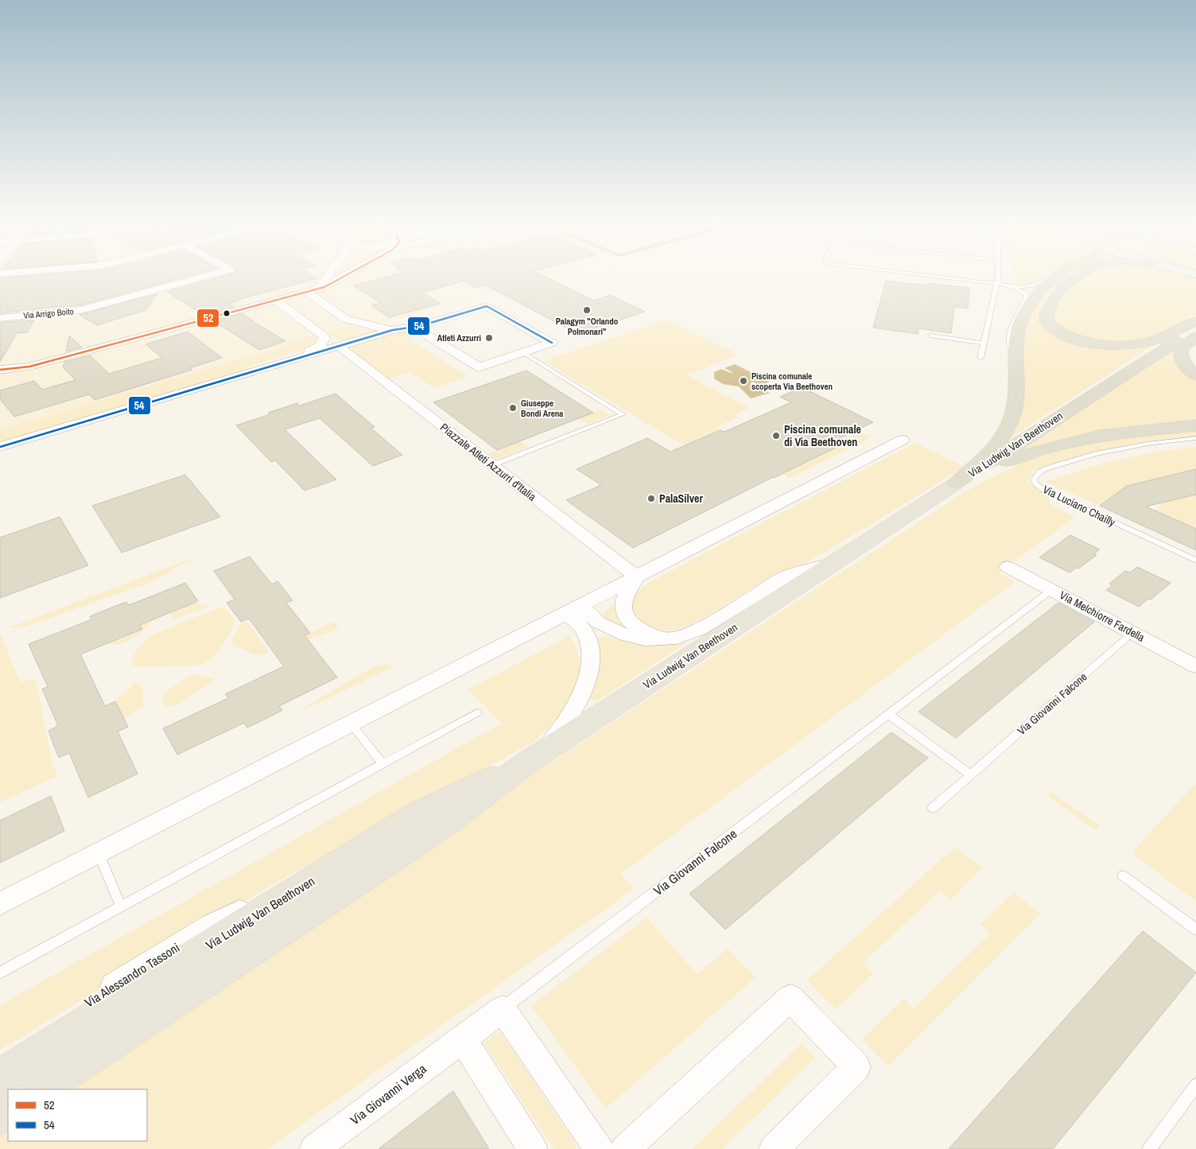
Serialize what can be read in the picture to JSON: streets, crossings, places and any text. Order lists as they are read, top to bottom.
{
  "streets": {
    "highway": ["Via Ludwig Van Beethoven"],
    "street": [
      "Via Arrigo Boito",
      "Piazzale Atleti Azzurri d'Italia",
      "Via Melchiorre Fardella",
      "Via Giovanni Falcone",
      "Via Alessandro Tassoni",
      "Via Giovanni Verga"
    ],
    "lane": ["Via Luciano Chailly"]
  },
  "crossings": [
    ["Via Ludwig Van Beethoven", "Piazzale Atleti Azzurri d'Italia"],
    ["Via Ludwig Van Beethoven", "Via Alessandro Tassoni"],
    ["Via Melchiorre Fardella", "Via Giovanni Falcone"],
    ["Via Giovanni Falcone", "Via Giovanni Verga"]
  ],
  "places": [
    "Palagym \"Orlando Polmonari\"",
    "Atleti Azzurri",
    "Piscina comunale scoperta Via Beethoven",
    "Giuseppe Bondi Arena",
    "Piscina comunale di Via Beethoven",
    "PalaSilver"
  ],
  "lines": ["transit line 52", "transit line 54"],
  "legend": ["52", "54"]
}
